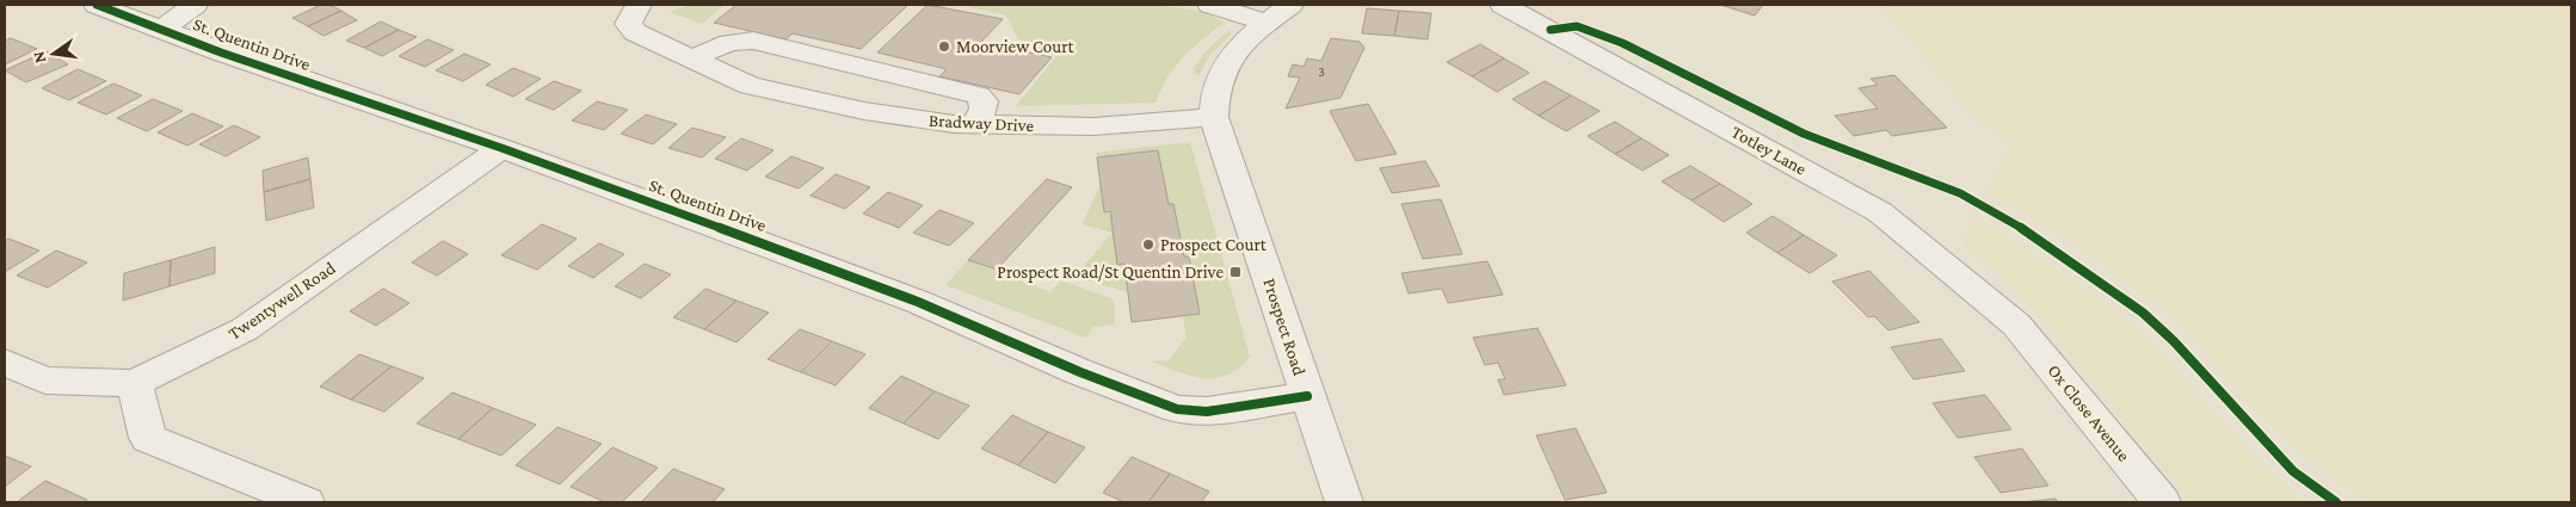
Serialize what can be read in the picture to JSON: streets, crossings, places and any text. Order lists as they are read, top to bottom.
{
  "streets": {
    "street": [
      "St. Quentin Drive",
      "Bradway Drive",
      "Totley Lane",
      "Twentywell Road",
      "Prospect Road",
      "Ox Close Avenue"
    ]
  },
  "crossings": [
    ["St. Quentin Drive", "Twentywell Road"],
    ["St. Quentin Drive", "Prospect Road"],
    ["Bradway Drive", "Prospect Road"],
    ["Totley Lane", "Ox Close Avenue"]
  ],
  "places": {
    "other": ["Moorview Court", "Prospect Court"],
    "transit": ["Prospect Road/St Quentin Drive"]
  },
  "house_numbers": ["3"],
  "north": "left"
}
